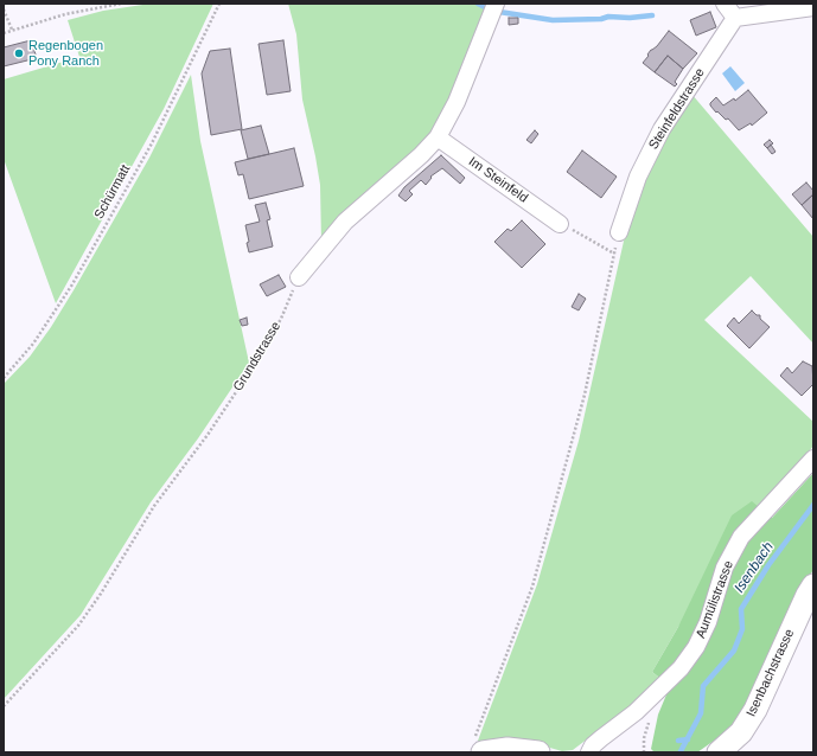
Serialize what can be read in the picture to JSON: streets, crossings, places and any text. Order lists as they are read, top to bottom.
{
  "streets": {
    "main road": ["Isenbachstrasse"],
    "street": ["Steinfeldstrasse", "Im Steinfeld", "Aumülistrasse"],
    "path": ["Schürmatt", "Grundstrasse"]
  },
  "water": ["Isenbach"],
  "places": ["Regenbogen Pony Ranch"]
}
